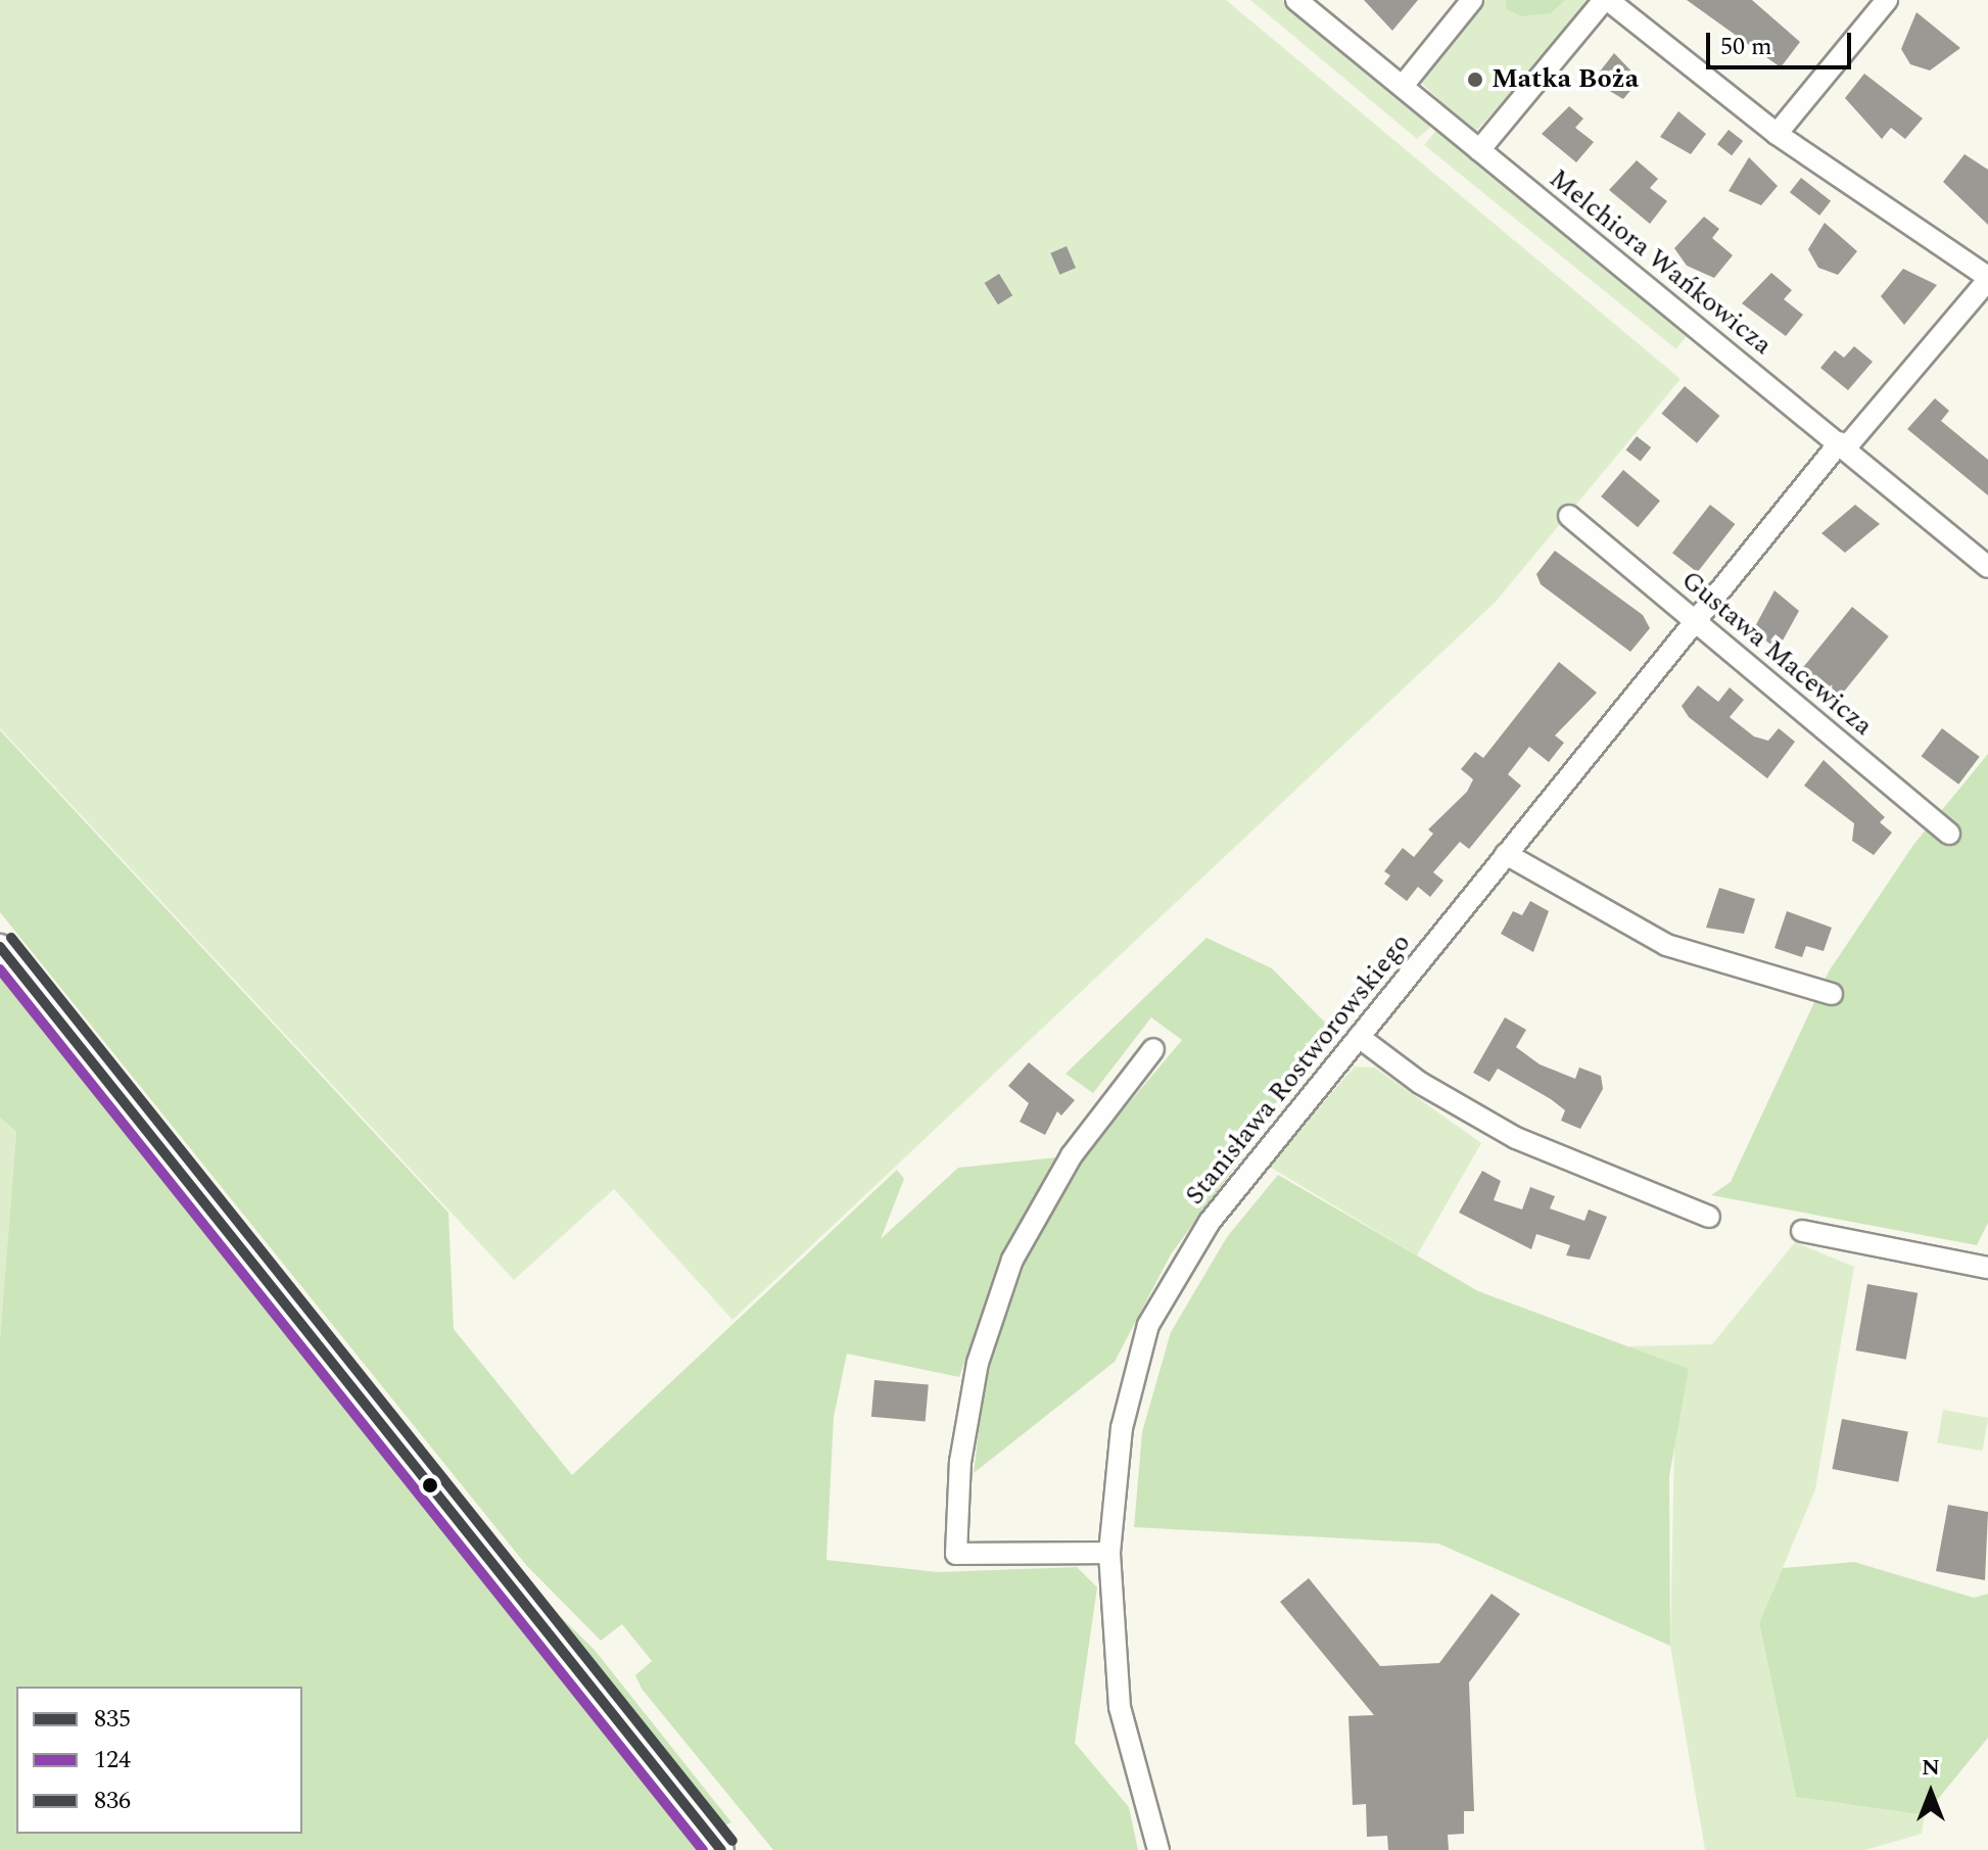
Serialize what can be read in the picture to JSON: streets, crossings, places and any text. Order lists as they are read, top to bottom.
{
  "streets": {
    "street": ["Melchiora Wańkowicza", "Gustawa Macewicza", "Stanisława Rostworowskiego"]
  },
  "crossings": [
    ["Melchiora Wańkowicza", "Stanisława Rostworowskiego"],
    ["Gustawa Macewicza", "Stanisława Rostworowskiego"]
  ],
  "places": ["Matka Boża"],
  "lines": ["transit line 836", "transit line 835", "transit line 124"],
  "legend": ["835", "124", "836"],
  "scale_bar": "50 m",
  "north": "top"
}
